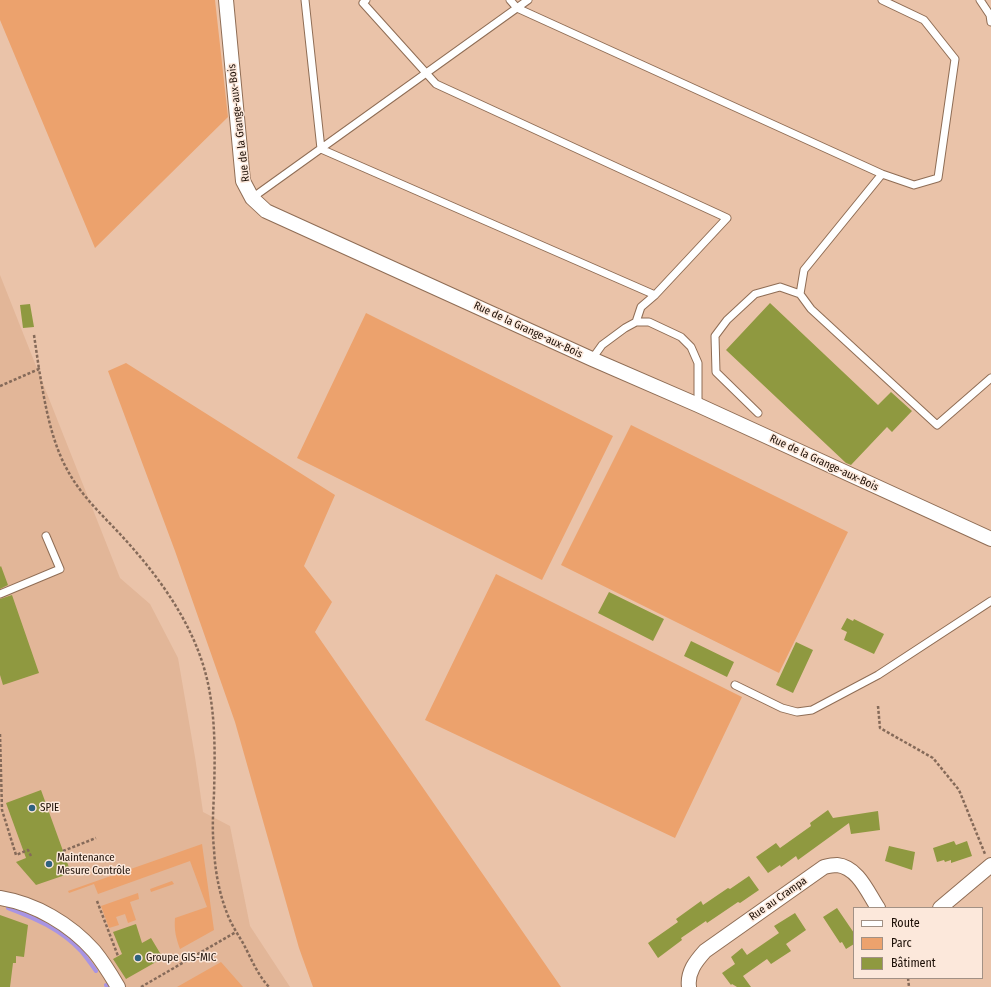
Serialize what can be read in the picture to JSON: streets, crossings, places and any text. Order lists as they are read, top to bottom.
{
  "streets": {
    "street": ["Rue de la Grange-aux-Bois", "Rue au Crampa"]
  },
  "places": ["SPIE", "Maintenance Mesure Contrôle", "Groupe GIS-MIC"],
  "legend": ["Route", "Parc", "Bâtiment"]
}
